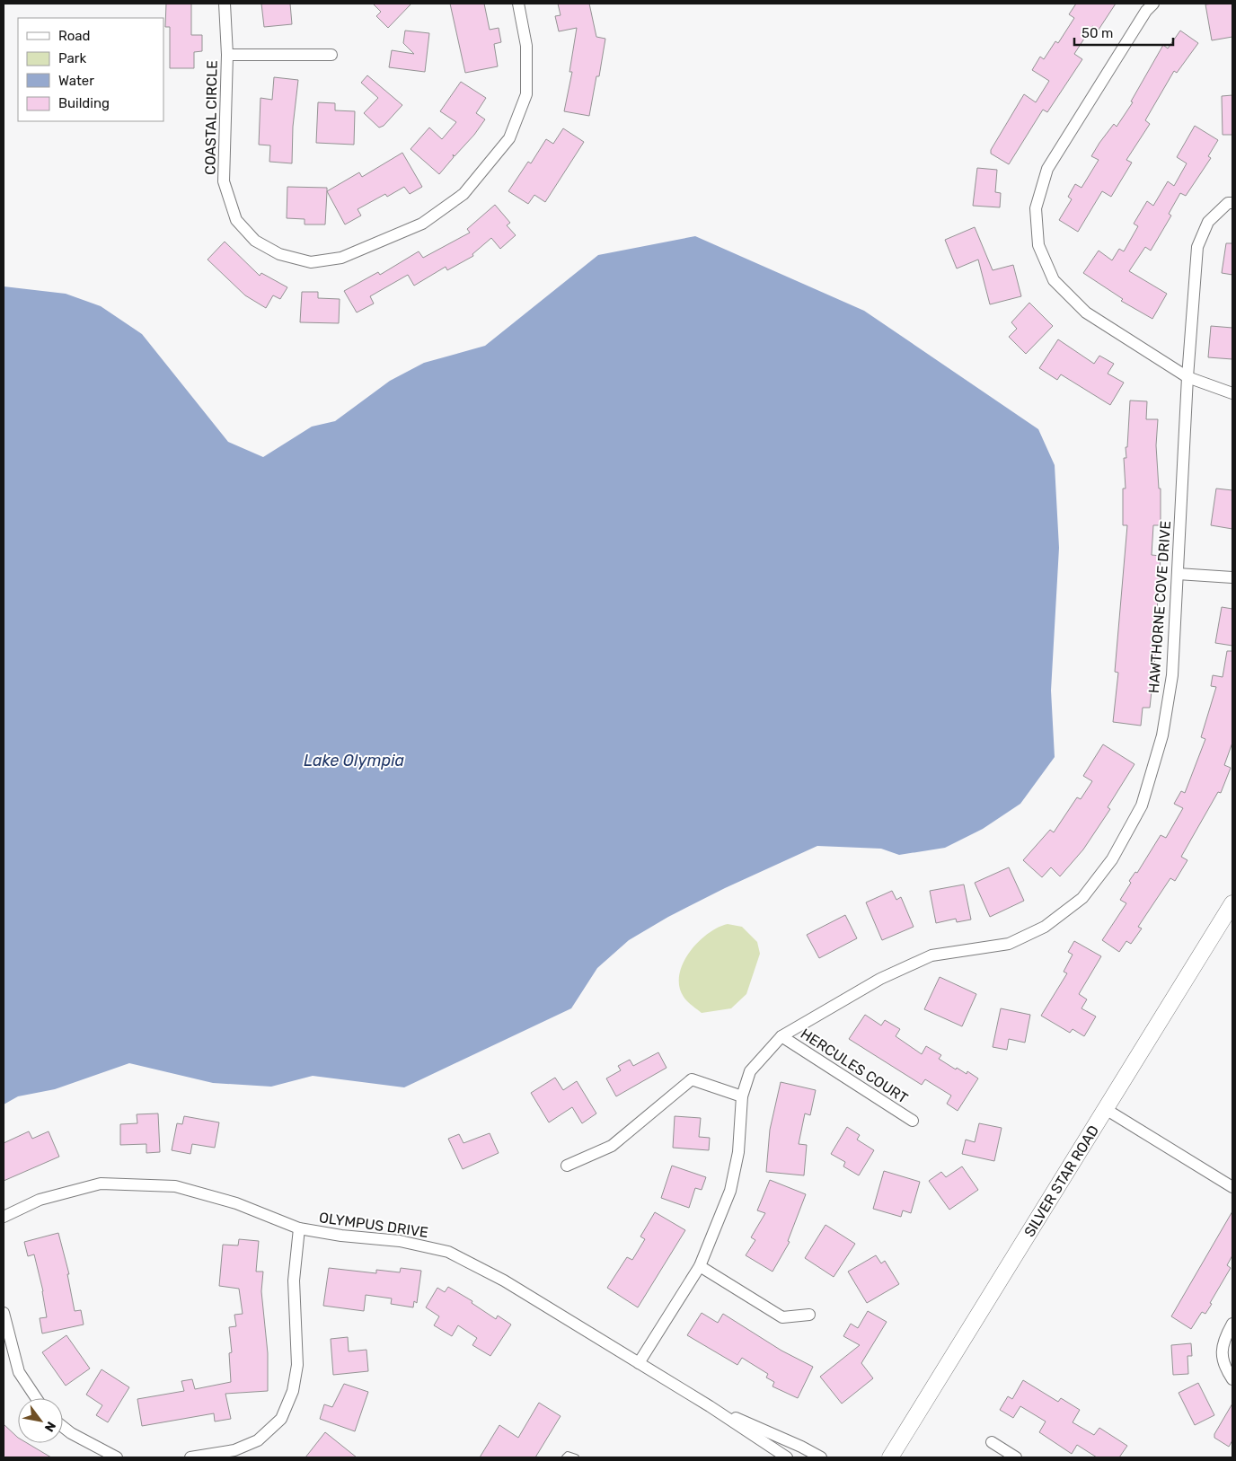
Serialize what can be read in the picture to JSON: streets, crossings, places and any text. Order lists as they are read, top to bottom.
{
  "streets": {
    "main road": ["SILVER STAR ROAD"],
    "street": [
      "COASTAL CIRCLE",
      "HAWTHORNE COVE DRIVE",
      "HERCULES COURT",
      "OLYMPUS DRIVE"
    ]
  },
  "crossings": [
    ["HAWTHORNE COVE DRIVE", "HERCULES COURT"],
    ["HAWTHORNE COVE DRIVE", "OLYMPUS DRIVE"]
  ],
  "water": ["Lake Olympia"],
  "legend": [
    "Road",
    "Park",
    "Water",
    "Building"
  ],
  "scale_bar": "50 m",
  "north": "bottom right"
}
